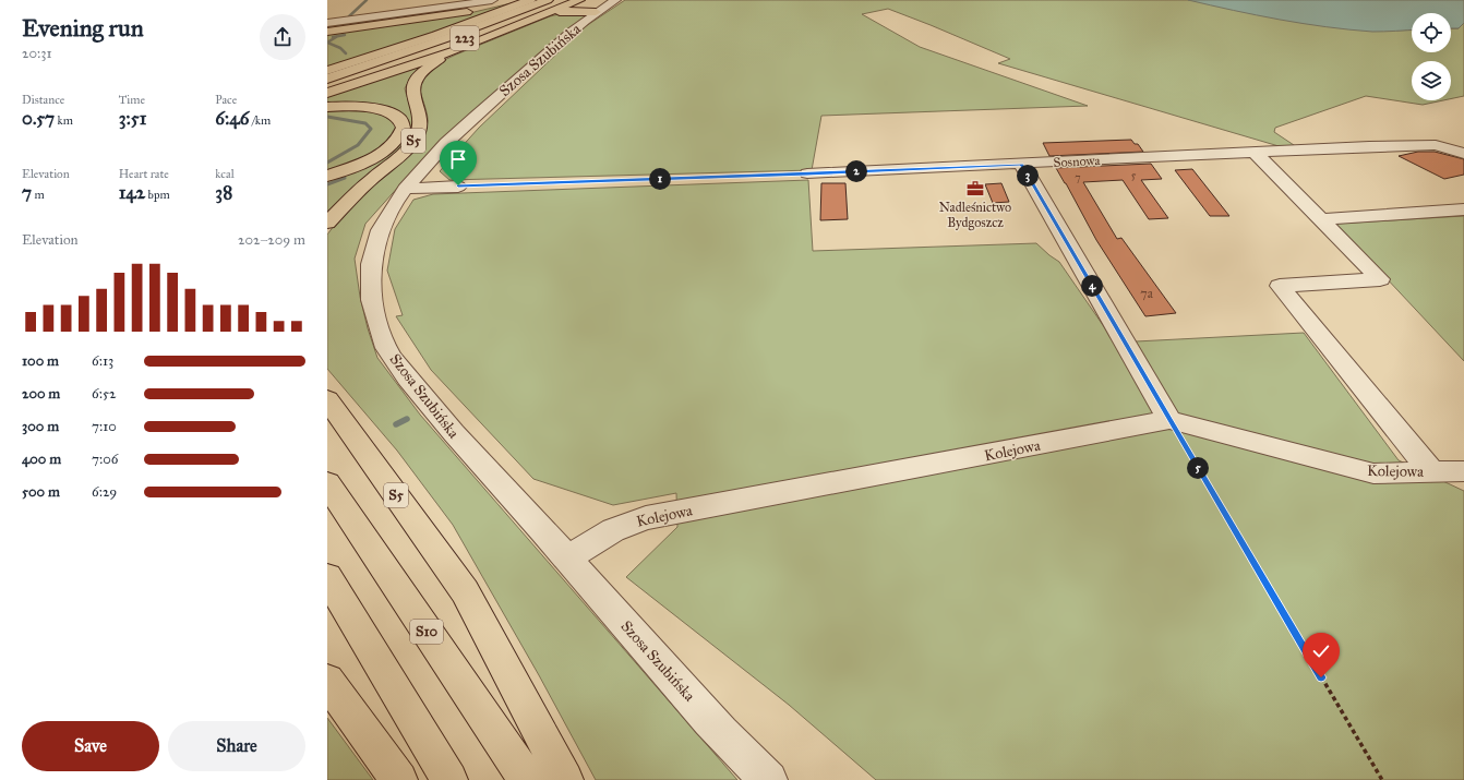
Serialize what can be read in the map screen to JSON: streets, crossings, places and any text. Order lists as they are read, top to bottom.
{
  "streets": {
    "main road": ["223", "S5", "S10"],
    "street": ["Szosa Szubińska", "Sosnowa", "Kolejowa"]
  },
  "crossings": [
    ["Szosa Szubińska", "S5"],
    ["Szosa Szubińska", "Kolejowa"]
  ],
  "places": {
    "office": ["Nadleśnictwo Bydgoszcz"]
  },
  "house_numbers": ["5", "7", "7a"],
  "page": {
    "heading": ["Evening run", "20:31"],
    "stats": [
      ["Distance", "0.57 km"],
      ["Time", "3:51"],
      ["Pace", "6:46 /km"],
      ["Elevation", "7 m"],
      ["Heart rate", "142 bpm"],
      ["kcal", "38"]
    ],
    "pins": [
      "2",
      "3",
      "1",
      "4",
      "5"
    ],
    "chart": ["Elevation", "202–209 m"],
    "list": [
      {
        "name": "100 m",
        "note": "6:13"
      },
      {
        "name": "200 m",
        "note": "6:52"
      },
      {
        "name": "300 m",
        "note": "7:10"
      },
      {
        "name": "400 m",
        "note": "7:06"
      },
      {
        "name": "500 m",
        "note": "6:29"
      }
    ],
    "buttons": ["Save", "Share"]
  }
}
